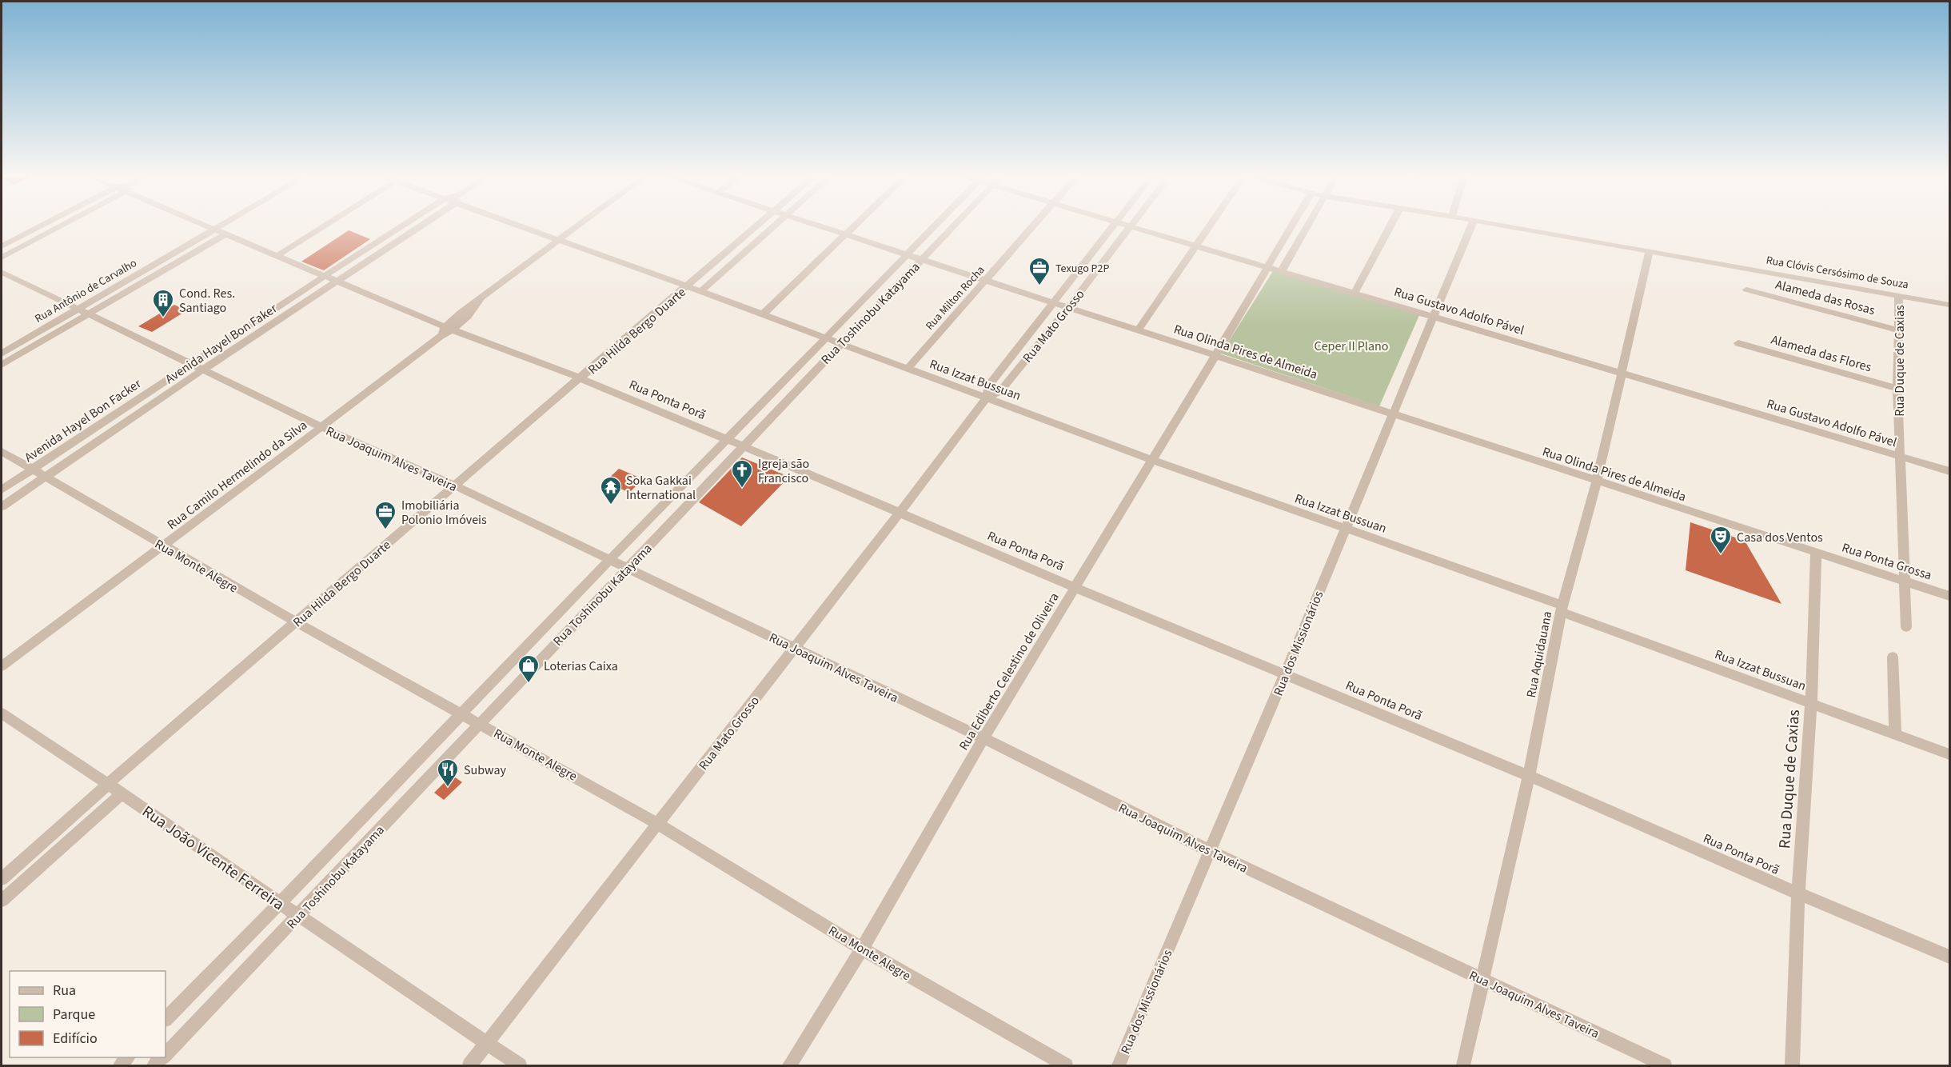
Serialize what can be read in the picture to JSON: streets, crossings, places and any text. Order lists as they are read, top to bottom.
{
  "streets": {
    "street": [
      "Rua Clóvis Cersósimo de Souza",
      "Rua Antônio de Carvalho",
      "Alameda das Rosas",
      "Rua Milton Rocha",
      "Rua Gustavo Adolfo Pável",
      "Rua Toshinobu Katayama",
      "Rua Mato Grosso",
      "Rua Hilda Bergo Duarte",
      "Avenida Hayel Bon Faker",
      "Rua Olinda Pires de Almeida",
      "Alameda das Flores",
      "Rua Duque de Caxias",
      "Rua Izzat Bussuan",
      "Rua Ponta Porã",
      "Avenida Hayel Bon Facker",
      "Rua Joaquim Alves Taveira",
      "Rua Camilo Hermelindo da Silva",
      "Rua Ponta Grossa",
      "Rua Monte Alegre",
      "Rua dos Missionários",
      "Rua Aquidauana",
      "Rua Ediberto Celestino de Oliveira",
      "Rua João Vicente Ferreira"
    ]
  },
  "crossings": [
    ["Rua Clóvis Cersósimo de Souza", "Rua Duque de Caxias"],
    ["Rua Clóvis Cersósimo de Souza", "Rua Aquidauana"],
    ["Rua Antônio de Carvalho", "Rua Ponta Porã"],
    ["Rua Antônio de Carvalho", "Rua Joaquim Alves Taveira"],
    ["Alameda das Rosas", "Rua Duque de Caxias"],
    ["Rua Milton Rocha", "Rua Olinda Pires de Almeida"],
    ["Rua Milton Rocha", "Rua Izzat Bussuan"],
    ["Rua Gustavo Adolfo Pável", "Rua Mato Grosso"],
    ["Rua Gustavo Adolfo Pável", "Rua Duque de Caxias"],
    ["Rua Gustavo Adolfo Pável", "Rua dos Missionários"],
    ["Rua Gustavo Adolfo Pável", "Rua Aquidauana"],
    ["Rua Gustavo Adolfo Pável", "Rua Ediberto Celestino de Oliveira"],
    ["Rua Toshinobu Katayama", "Rua Olinda Pires de Almeida"],
    ["Rua Toshinobu Katayama", "Rua Izzat Bussuan"],
    ["Rua Toshinobu Katayama", "Rua Ponta Porã"],
    ["Rua Toshinobu Katayama", "Rua Joaquim Alves Taveira"],
    ["Rua Toshinobu Katayama", "Rua Monte Alegre"],
    ["Rua Toshinobu Katayama", "Rua João Vicente Ferreira"],
    ["Rua Mato Grosso", "Rua Olinda Pires de Almeida"],
    ["Rua Mato Grosso", "Rua Izzat Bussuan"],
    ["Rua Mato Grosso", "Rua Ponta Porã"],
    ["Rua Mato Grosso", "Rua Joaquim Alves Taveira"],
    ["Rua Mato Grosso", "Rua Monte Alegre"],
    ["Rua Mato Grosso", "Rua João Vicente Ferreira"],
    ["Rua Hilda Bergo Duarte", "Rua Izzat Bussuan"],
    ["Rua Hilda Bergo Duarte", "Rua Ponta Porã"],
    ["Rua Hilda Bergo Duarte", "Rua Joaquim Alves Taveira"],
    ["Rua Hilda Bergo Duarte", "Rua Monte Alegre"],
    ["Rua Hilda Bergo Duarte", "Rua João Vicente Ferreira"],
    ["Avenida Hayel Bon Faker", "Rua Ponta Porã"],
    ["Avenida Hayel Bon Faker", "Rua Joaquim Alves Taveira"],
    ["Avenida Hayel Bon Faker", "Rua Monte Alegre"],
    ["Rua Olinda Pires de Almeida", "Rua Duque de Caxias"],
    ["Rua Olinda Pires de Almeida", "Rua Ponta Grossa"],
    ["Rua Olinda Pires de Almeida", "Rua dos Missionários"],
    ["Rua Olinda Pires de Almeida", "Rua Aquidauana"],
    ["Rua Olinda Pires de Almeida", "Rua Ediberto Celestino de Oliveira"],
    ["Alameda das Flores", "Rua Duque de Caxias"],
    ["Rua Duque de Caxias", "Rua Izzat Bussuan"],
    ["Rua Duque de Caxias", "Rua Ponta Porã"],
    ["Rua Duque de Caxias", "Rua Ponta Grossa"],
    ["Rua Izzat Bussuan", "Rua Camilo Hermelindo da Silva"],
    ["Rua Izzat Bussuan", "Rua dos Missionários"],
    ["Rua Izzat Bussuan", "Rua Aquidauana"],
    ["Rua Izzat Bussuan", "Rua Ediberto Celestino de Oliveira"],
    ["Rua Ponta Porã", "Avenida Hayel Bon Facker"],
    ["Rua Ponta Porã", "Rua Camilo Hermelindo da Silva"],
    ["Rua Ponta Porã", "Rua dos Missionários"],
    ["Rua Ponta Porã", "Rua Aquidauana"],
    ["Rua Ponta Porã", "Rua Ediberto Celestino de Oliveira"],
    ["Avenida Hayel Bon Facker", "Rua Joaquim Alves Taveira"],
    ["Avenida Hayel Bon Facker", "Rua Monte Alegre"],
    ["Rua Joaquim Alves Taveira", "Rua Camilo Hermelindo da Silva"],
    ["Rua Joaquim Alves Taveira", "Rua dos Missionários"],
    ["Rua Joaquim Alves Taveira", "Rua Aquidauana"],
    ["Rua Joaquim Alves Taveira", "Rua Ediberto Celestino de Oliveira"],
    ["Rua Camilo Hermelindo da Silva", "Rua Monte Alegre"],
    ["Rua Monte Alegre", "Rua Ediberto Celestino de Oliveira"]
  ],
  "parks": ["Ceper II Plano"],
  "places": {
    "office": ["Texugo P2P", "Imobiliária Polonio Imóveis"],
    "building": ["Cond. Res. Santiago"],
    "church": ["Igreja são Francisco"],
    "temple": ["Soka Gakkai International"],
    "theatre": ["Casa dos Ventos"],
    "shop": ["Loterias Caixa"],
    "restaurant": ["Subway"]
  },
  "legend": ["Rua", "Parque", "Edifício"]
}
